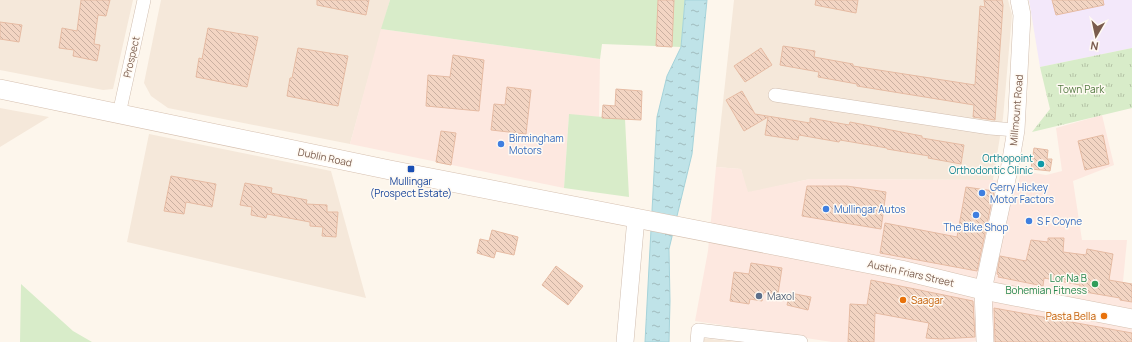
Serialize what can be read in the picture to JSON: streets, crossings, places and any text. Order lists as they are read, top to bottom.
{
  "streets": {
    "main road": ["Dublin Road", "Austin Friars Street"],
    "street": ["Prospect", "Millmount Road"]
  },
  "crossings": [
    ["Prospect", "Dublin Road"],
    ["Millmount Road", "Austin Friars Street"],
    ["Dublin Road", "Austin Friars Street"]
  ],
  "parks": ["Town Park"],
  "places": {
    "other": [
      "Birmingham Motors",
      "Orthopoint Orthodontic Clinic",
      "Gerry Hickey Motor Factors",
      "Mullingar Autos",
      "The Bike Shop",
      "S F Coyne",
      "Lor Na B Bohemian Fitness",
      "Maxol",
      "Saagar",
      "Pasta Bella"
    ],
    "transit": ["Mullingar (Prospect Estate)"]
  },
  "north": "bottom"
}
